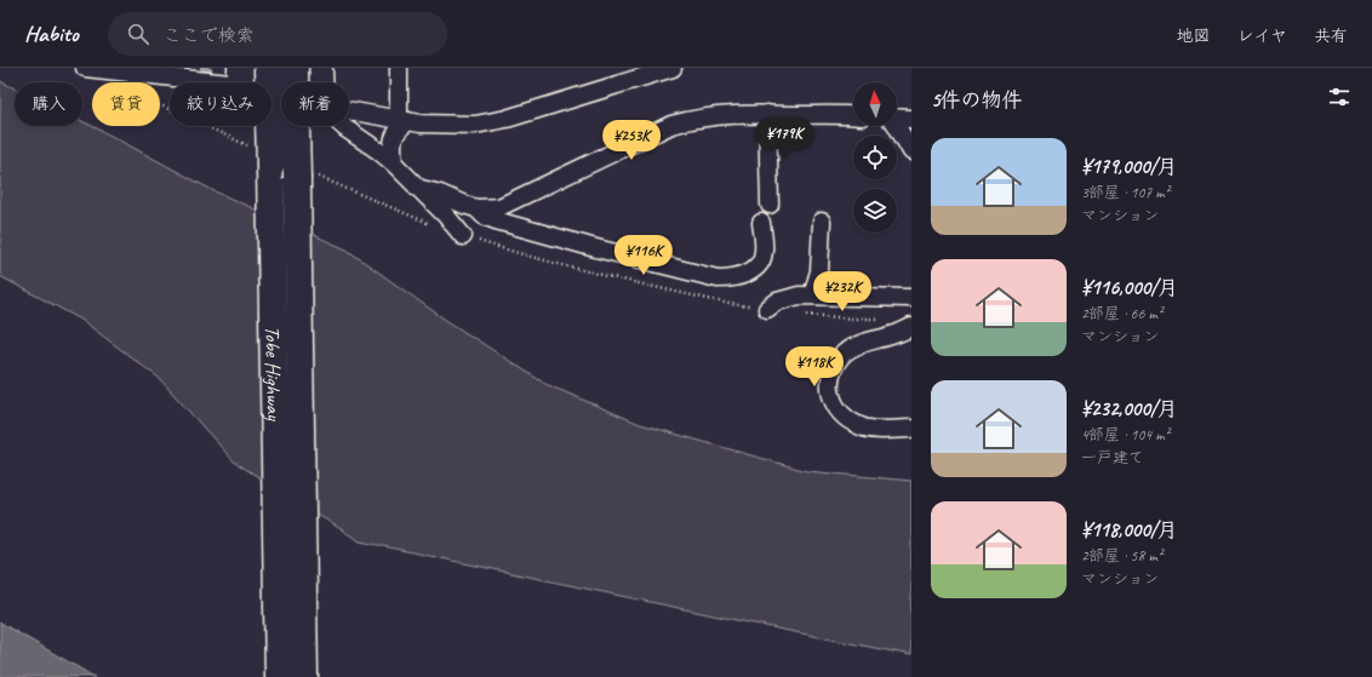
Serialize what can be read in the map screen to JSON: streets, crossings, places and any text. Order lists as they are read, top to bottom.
{
  "streets": {
    "highway": ["Tobe Highway"]
  },
  "north": "top",
  "page": {
    "header": "Habito",
    "search": "ここで検索",
    "nav": ["地図", "レイヤ", "共有"],
    "heading": "5件の物件",
    "chip": [
      "購入",
      "賃貸",
      "絞り込み",
      "新着"
    ],
    "price": [
      "¥179K",
      "¥253K",
      "¥116K",
      "¥232K",
      "¥118K"
    ],
    "list": [
      {
        "name": "¥179,000/月",
        "note": "3部屋 · 107 m² · マンション"
      },
      {
        "name": "¥116,000/月",
        "note": "2部屋 · 66 m² · マンション"
      },
      {
        "name": "¥232,000/月",
        "note": "4部屋 · 104 m² · 一戸建て"
      },
      {
        "name": "¥118,000/月",
        "note": "2部屋 · 58 m² · マンション"
      }
    ]
  }
}
